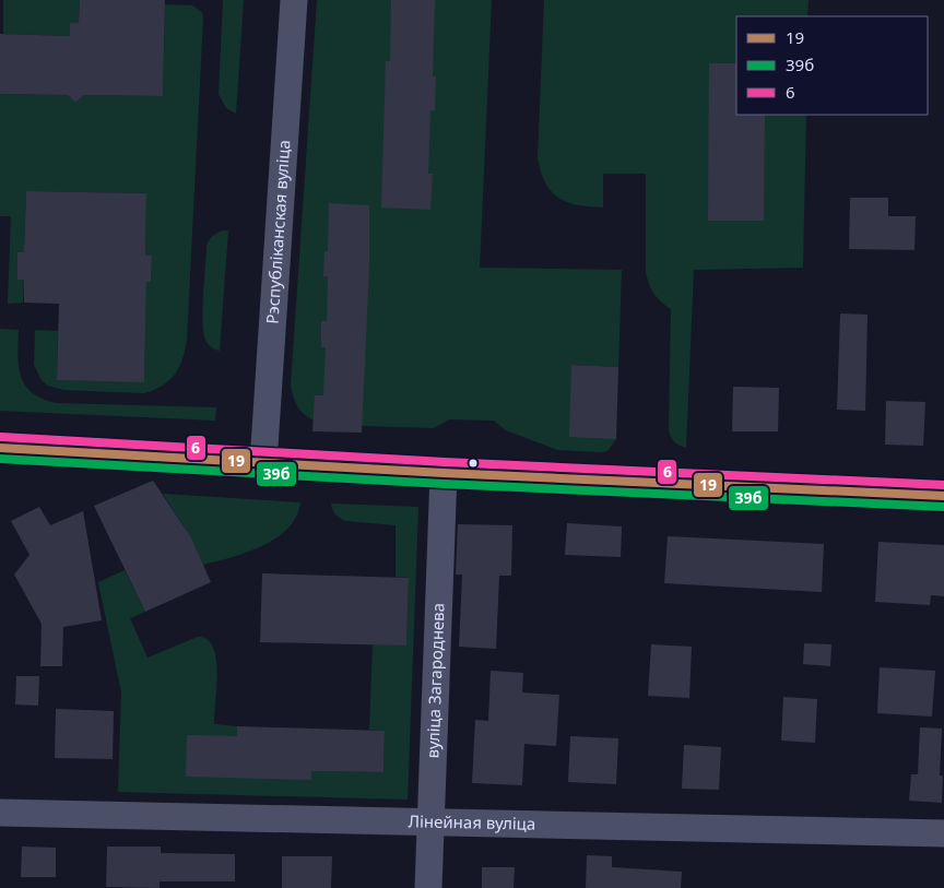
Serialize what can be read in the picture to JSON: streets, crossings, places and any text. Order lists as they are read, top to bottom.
{
  "streets": {
    "street": ["Рэспубліканская вуліца", "вуліца Загароднева", "Лінейная вуліца"]
  },
  "crossings": [
    ["вуліца Загароднева", "Лінейная вуліца"]
  ],
  "lines": ["transit line 6", "transit line 19", "transit line 39б"],
  "legend": ["19", "39б", "6"]
}
